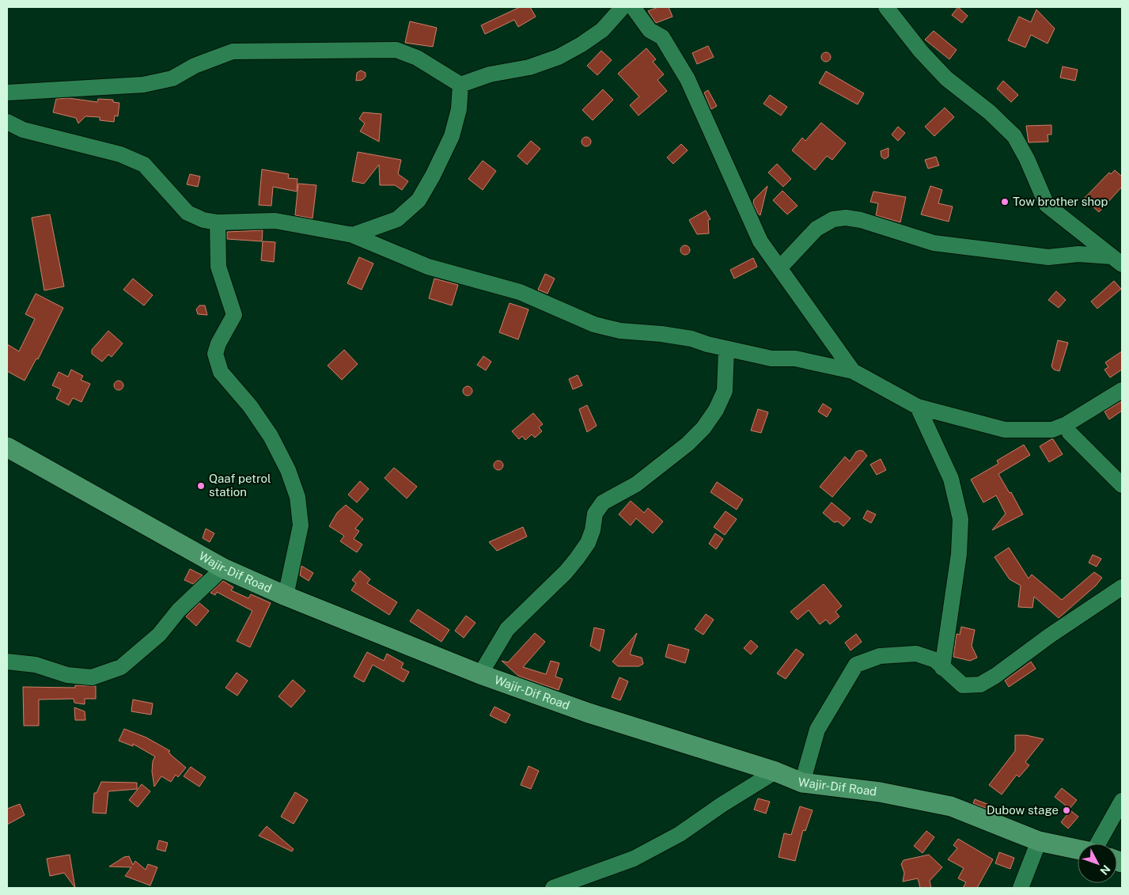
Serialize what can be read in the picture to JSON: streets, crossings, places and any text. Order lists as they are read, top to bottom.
{
  "streets": {
    "main road": ["Wajir-Dif Road"]
  },
  "places": ["Tow brother shop", "Qaaf petrol station", "Dubow stage"],
  "north": "bottom right"
}
